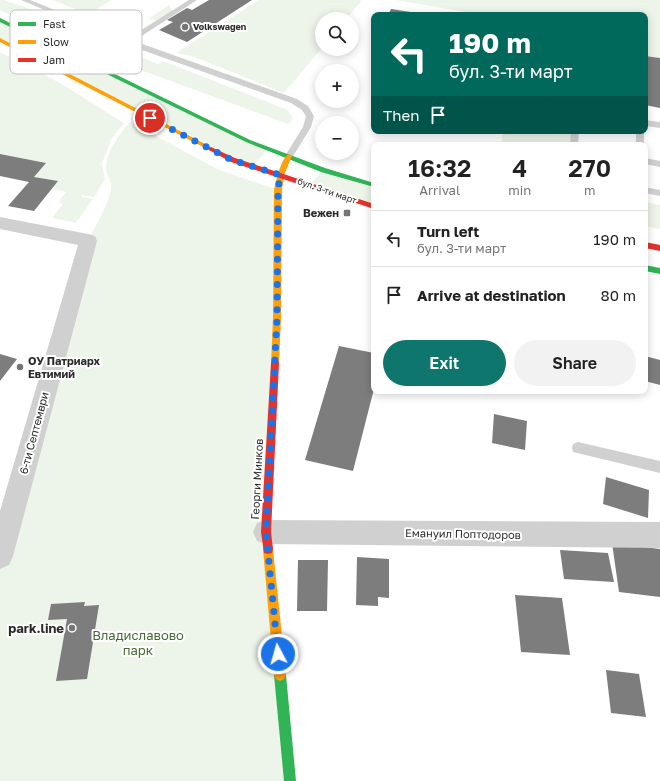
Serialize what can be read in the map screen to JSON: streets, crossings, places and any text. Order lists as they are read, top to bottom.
{
  "streets": {
    "street": [
      "бул. 3-ти март",
      "6-ти Септември",
      "Георги Минков",
      "Емануил Поптодоров"
    ]
  },
  "crossings": [
    ["бул. 3-ти март", "Георги Минков"],
    ["Георги Минков", "Емануил Поптодоров"]
  ],
  "parks": ["Владиславово парк"],
  "places": {
    "other": ["Volkswagen", "ОУ Патриарх Евтимий", "park.line"],
    "transit": ["Вежен"]
  },
  "legend": ["Fast", "Slow", "Jam"],
  "page": {
    "map_buttons": ["+", "−"],
    "turn": ["190 m", "бул. 3-ти март"],
    "then": "Then",
    "eta": [
      "16:32",
      "Arrival",
      "4",
      "min",
      "270",
      "m"
    ],
    "list": [
      {
        "name": "Turn left",
        "note": "бул. 3-ти март",
        "value": "190 m"
      },
      {
        "name": "Arrive at destination",
        "value": "80 m"
      }
    ],
    "buttons": ["Exit", "Share"]
  }
}
